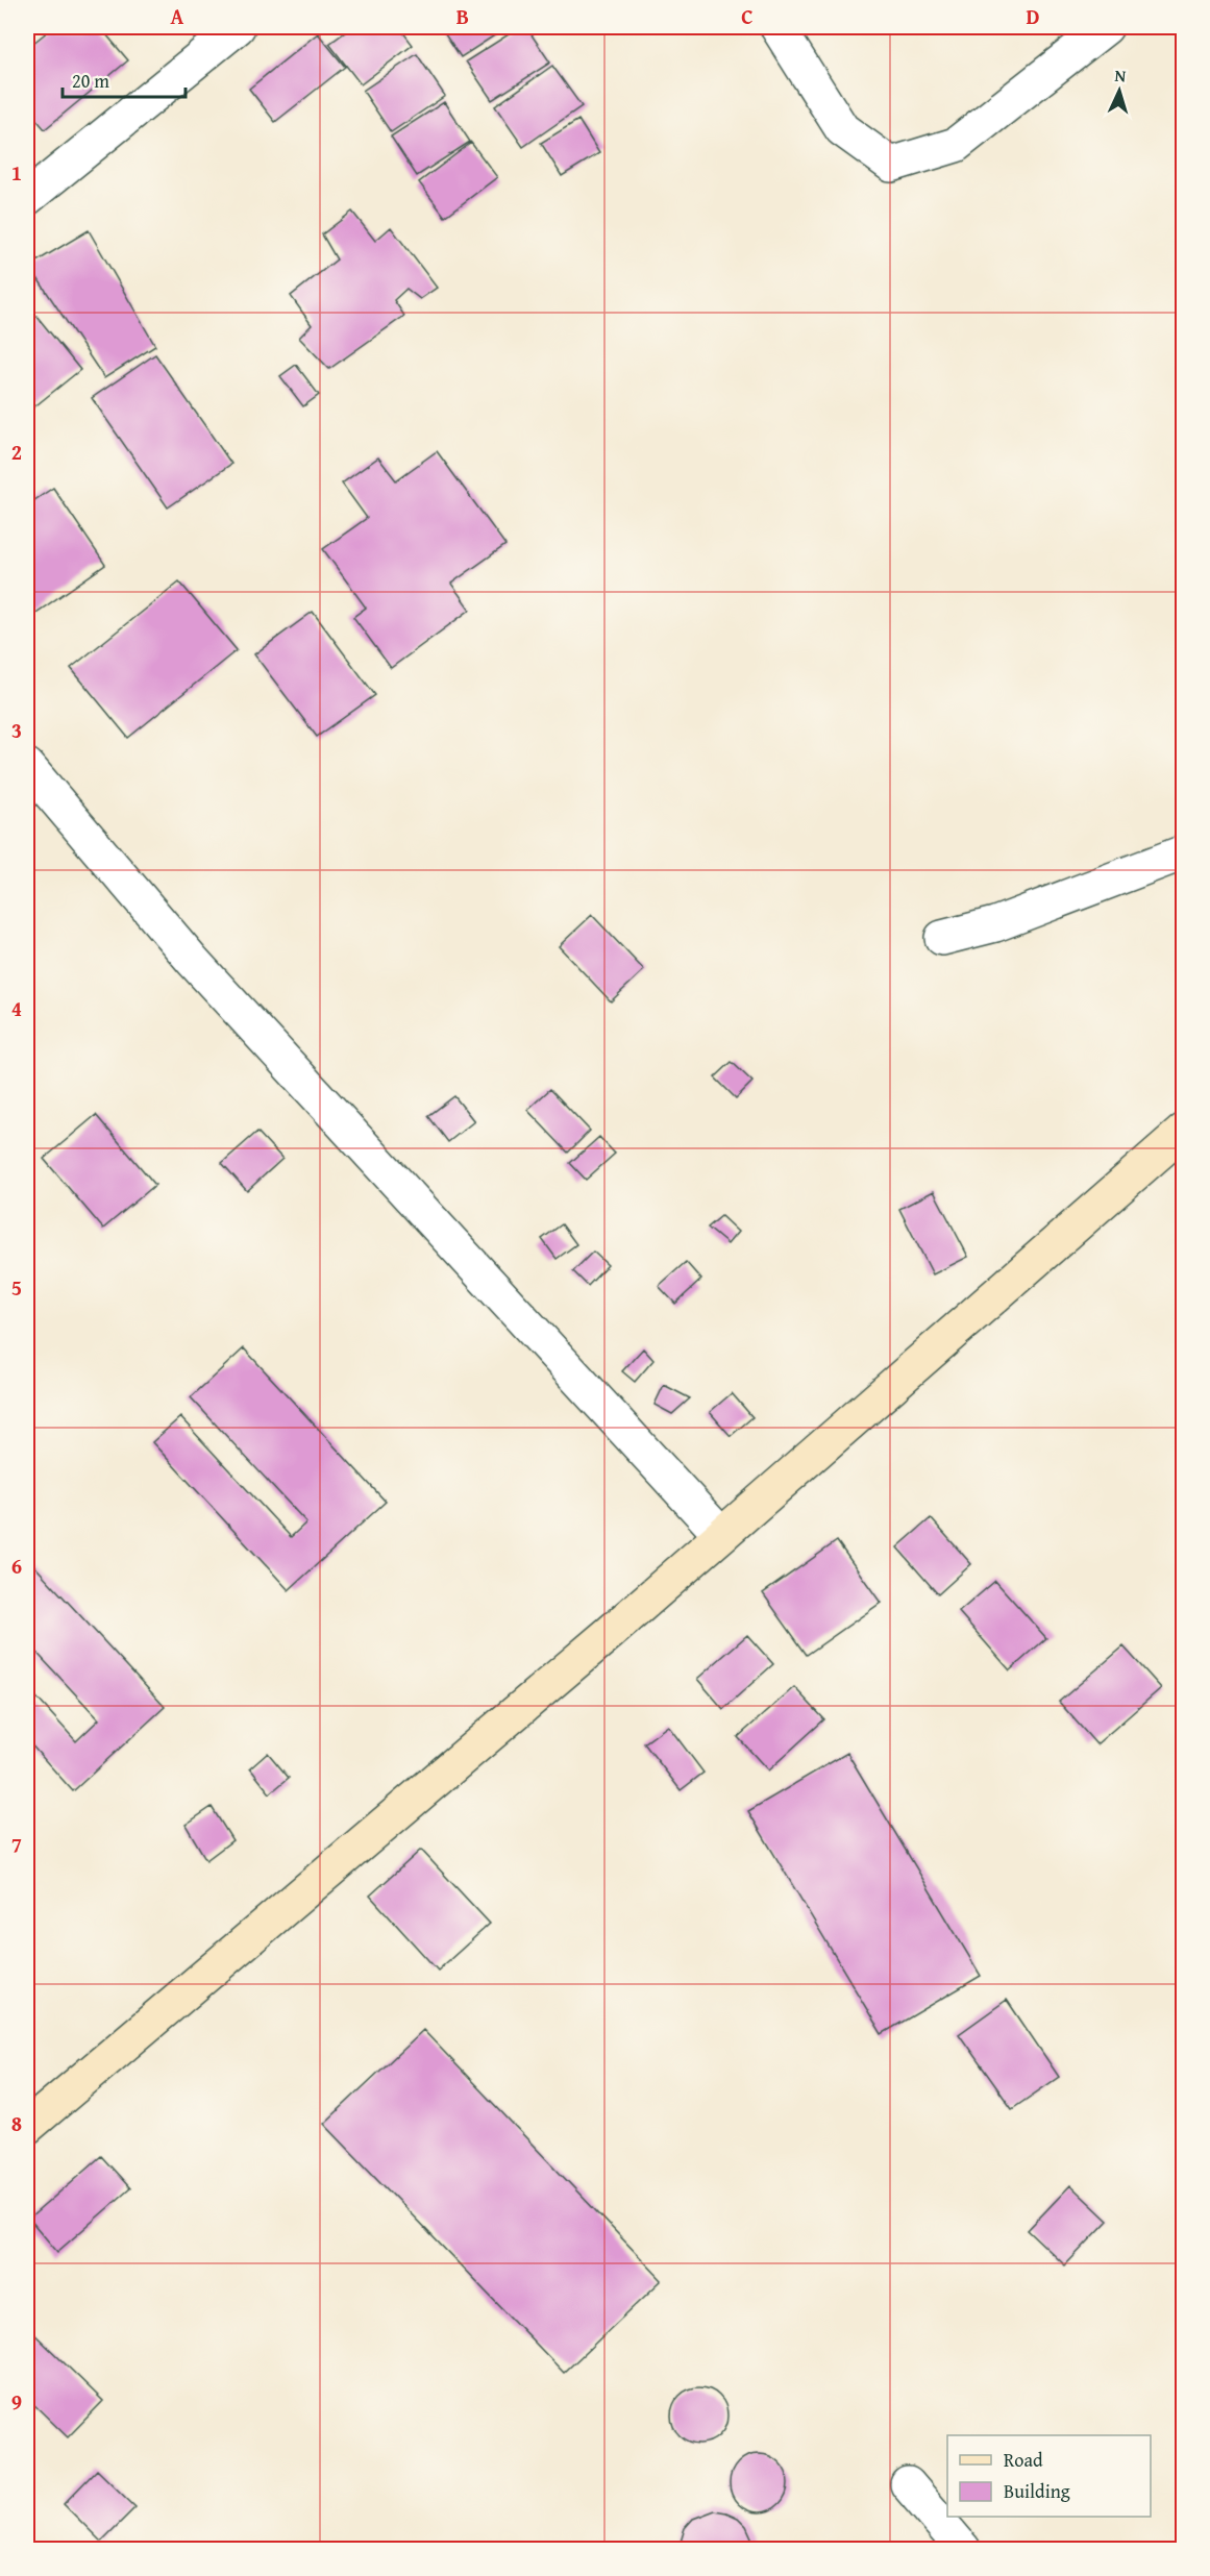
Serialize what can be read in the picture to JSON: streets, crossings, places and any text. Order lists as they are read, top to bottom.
{
  "legend": ["Road", "Building"],
  "scale_bar": "20 m",
  "north": "top",
  "grid": {
    "columns": [
      "A",
      "B",
      "C",
      "D"
    ],
    "rows": [
      "1",
      "2",
      "3",
      "4",
      "5",
      "6",
      "7",
      "8",
      "9"
    ]
  }
}
